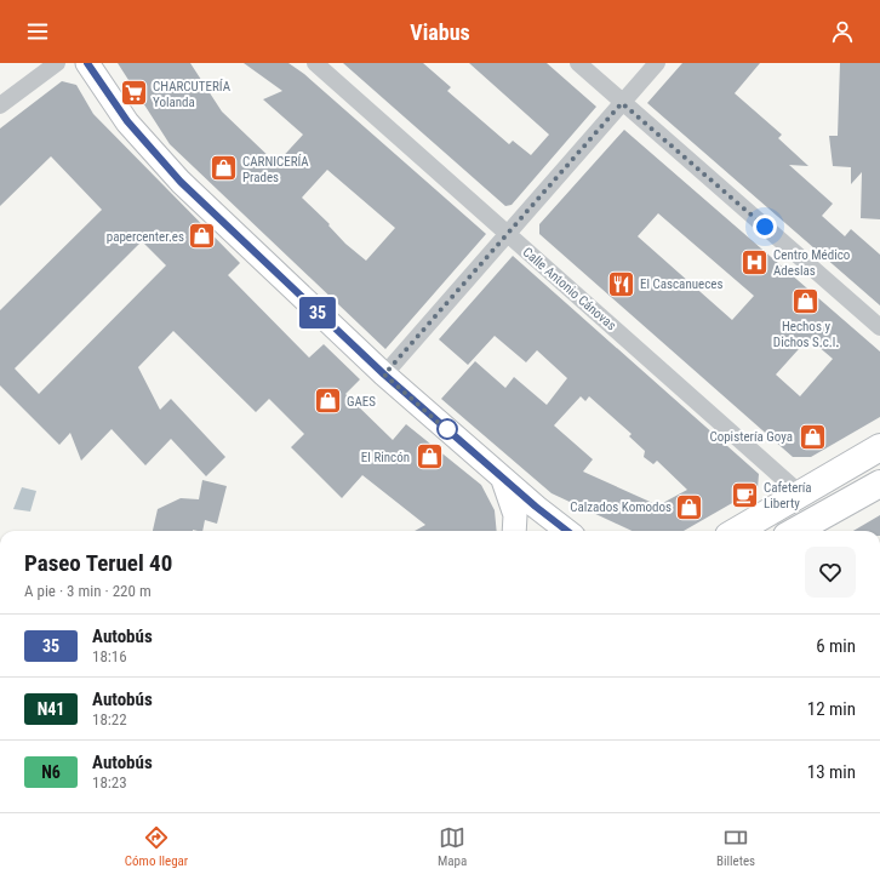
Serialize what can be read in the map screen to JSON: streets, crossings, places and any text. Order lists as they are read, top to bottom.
{
  "streets": {
    "street": ["Calle Antonio Cánovas"]
  },
  "places": {
    "supermarket": ["CHARCUTERÍA Yolanda"],
    "shop": [
      "CARNICERÍA Prades",
      "papercenter.es",
      "Hechos y Dichos S.c.l.",
      "GAES",
      "Copistería Goya",
      "El Rincón",
      "Calzados Komodos"
    ],
    "hospital": ["Centro Médico Adeslas"],
    "restaurant": ["El Cascanueces"],
    "cafe": ["Cafetería Liberty"]
  },
  "lines": ["bus line 35"],
  "page": {
    "header": "Viabus",
    "on_map": "35",
    "heading": ["Paseo Teruel 40", "A pie · 3 min · 220 m"],
    "list": [
      {
        "mark": "35",
        "name": "Autobús",
        "note": "18:16",
        "value": "6 min"
      },
      {
        "mark": "N41",
        "name": "Autobús",
        "note": "18:22",
        "value": "12 min"
      },
      {
        "mark": "N6",
        "name": "Autobús",
        "note": "18:23",
        "value": "13 min"
      }
    ],
    "tabs": ["Cómo llegar", "Mapa", "Billetes"]
  }
}
